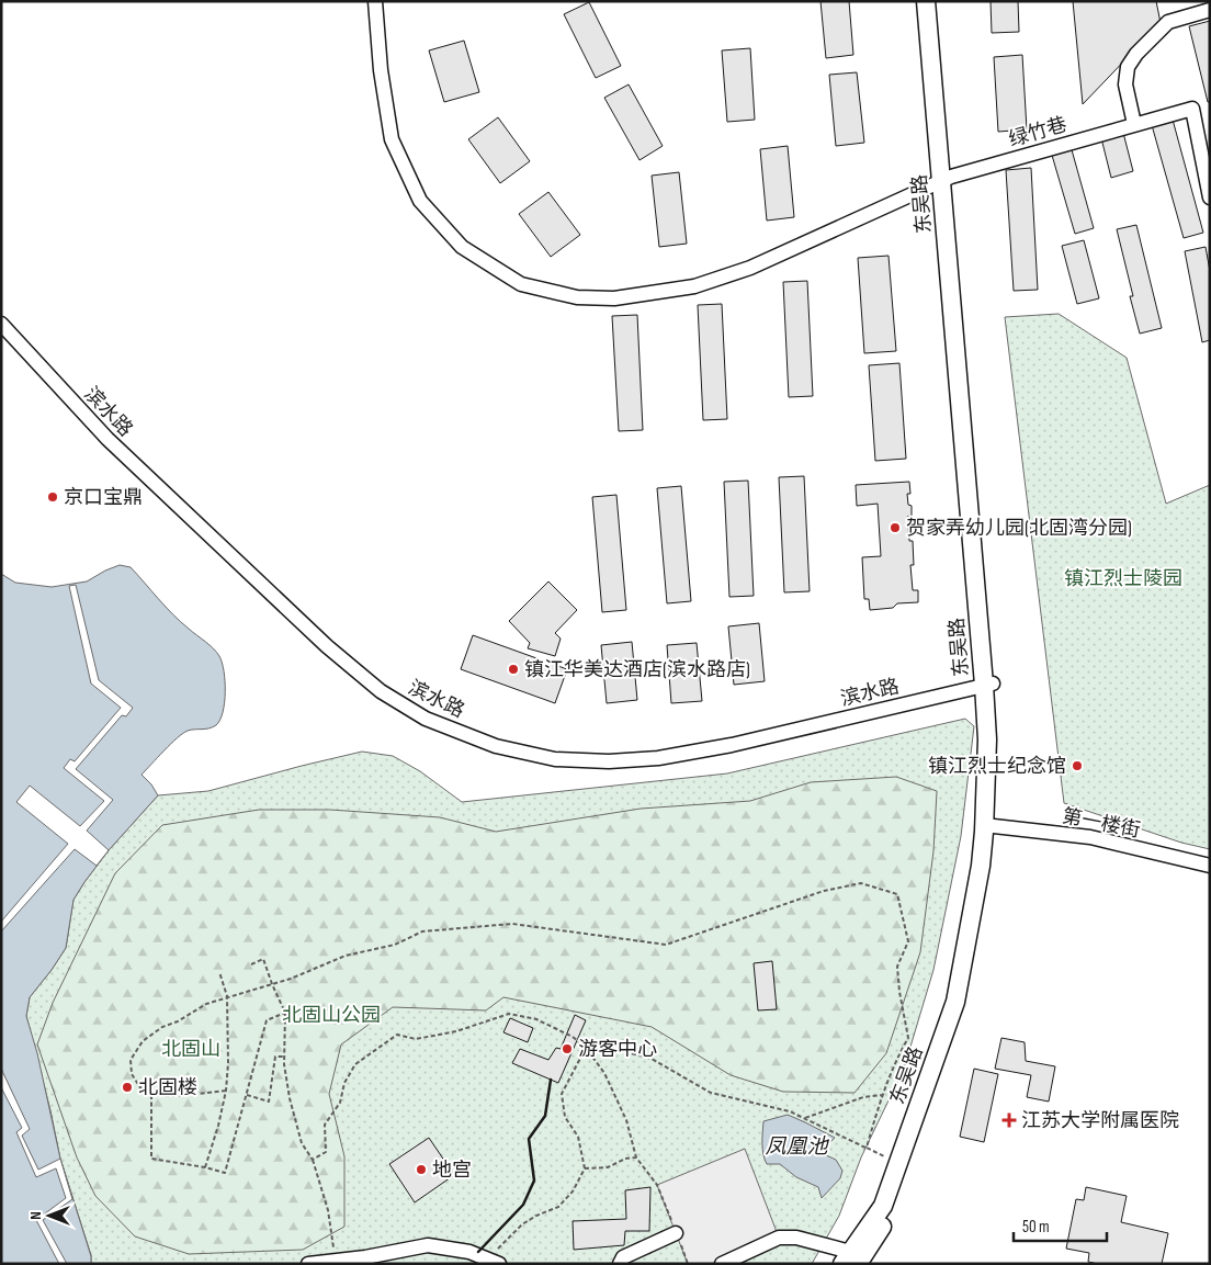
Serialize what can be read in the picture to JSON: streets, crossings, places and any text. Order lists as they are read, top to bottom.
{
  "streets": {
    "main road": ["东吴路"],
    "street": ["绿竹巷", "滨水路", "第一楼街"]
  },
  "crossings": [
    ["绿竹巷", "东吴路"],
    ["东吴路", "滨水路"],
    ["东吴路", "第一楼街"]
  ],
  "water": ["凤凰池"],
  "parks": ["镇江烈士陵园", "北固山公园", "北固山"],
  "places": {
    "other": [
      "京口宝鼎",
      "贺家弄幼儿园(北固湾分园)",
      "镇江华美达酒店(滨水路店)",
      "镇江烈士纪念馆",
      "游客中心",
      "北固楼",
      "地宫"
    ],
    "health": ["江苏大学附属医院"]
  },
  "scale_bar": "50 m",
  "north": "left"
}
